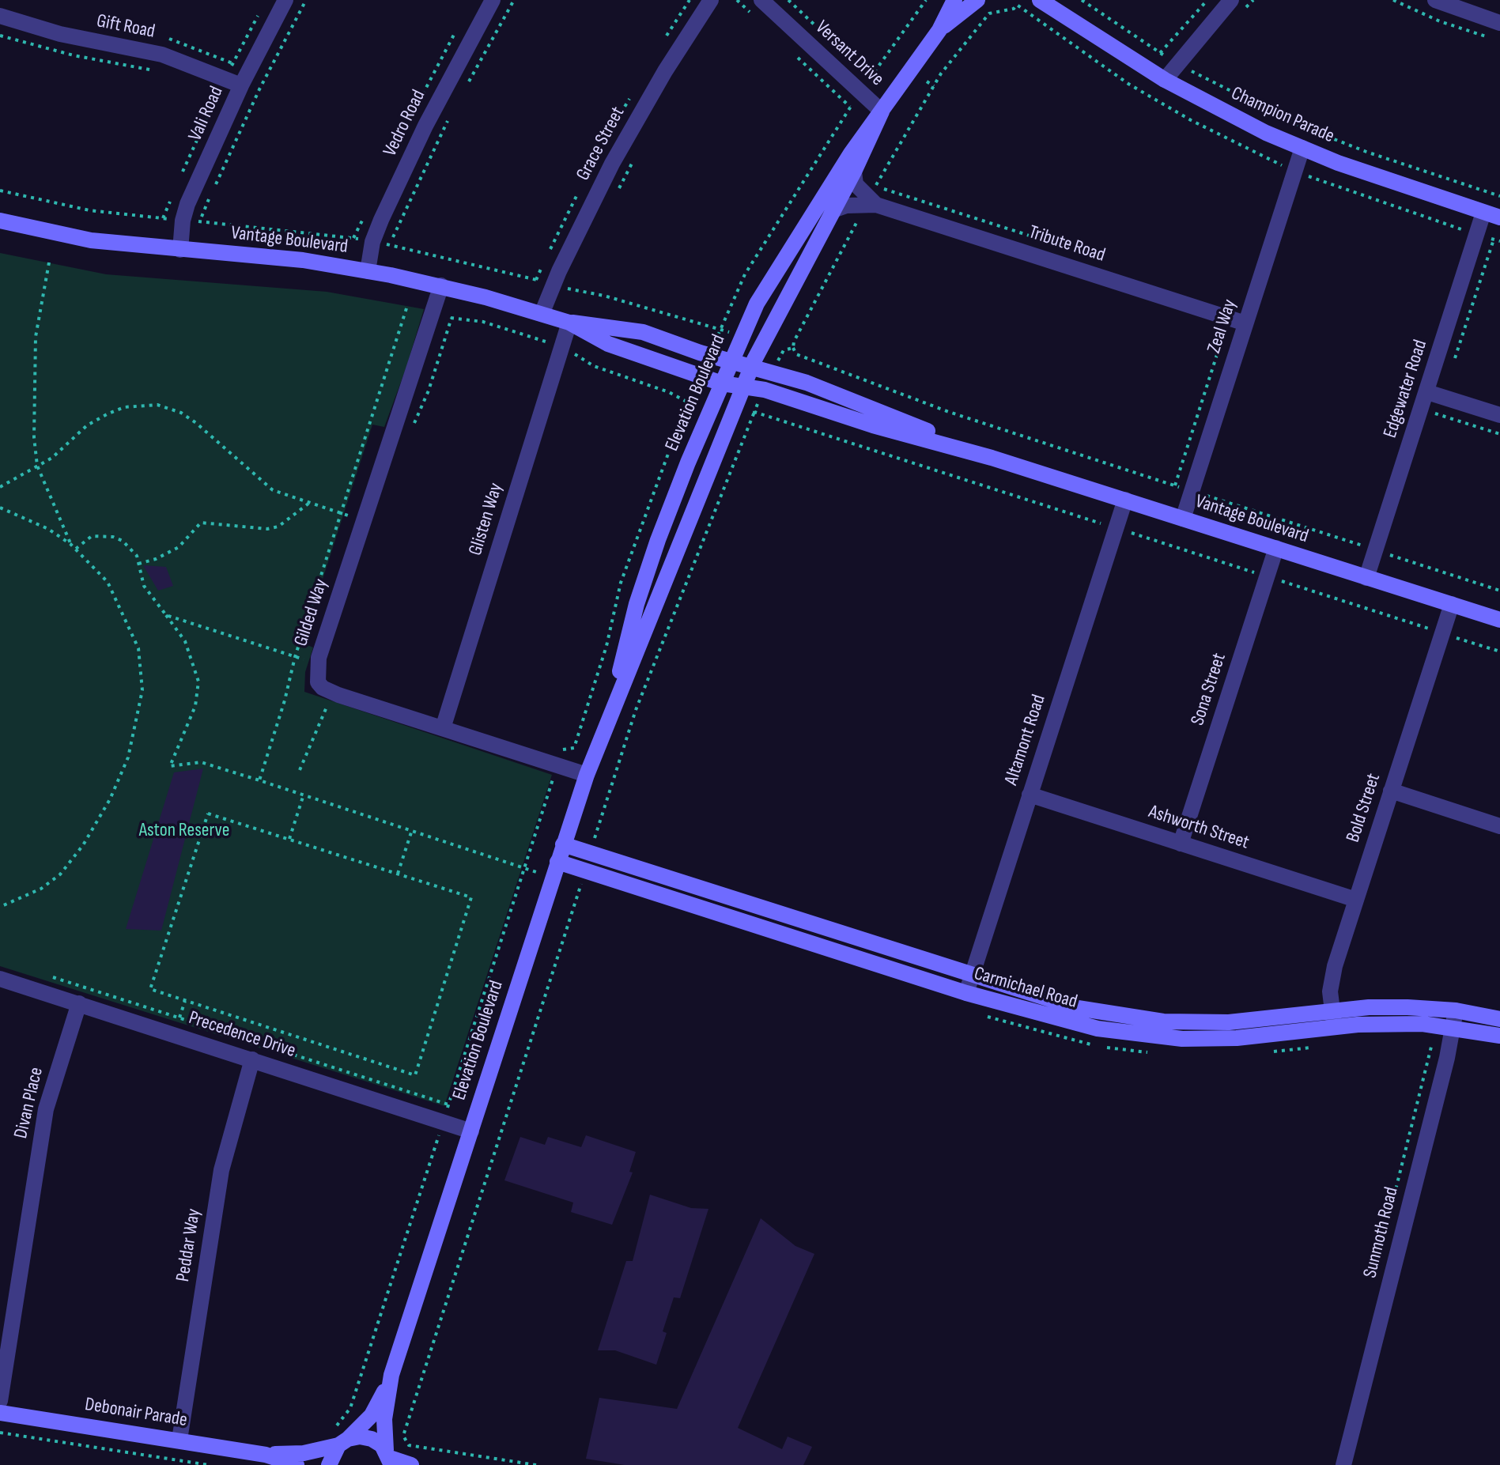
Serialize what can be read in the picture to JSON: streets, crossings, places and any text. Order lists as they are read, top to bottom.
{
  "streets": {
    "street": [
      "Gift Road",
      "Versant Drive",
      "Vali Road",
      "Champion Parade",
      "Vedro Road",
      "Grace Street",
      "Vantage Boulevard",
      "Tribute Road",
      "Zeal Way",
      "Edgewater Road",
      "Elevation Boulevard",
      "Glisten Way",
      "Gilded Way",
      "Sona Street",
      "Altamont Road",
      "Bold Street",
      "Ashworth Street",
      "Carmichael Road",
      "Precedence Drive",
      "Divan Place",
      "Sunmoth Road",
      "Peddar Way",
      "Debonair Parade"
    ]
  },
  "crossings": [
    ["Gift Road", "Vali Road"],
    ["Versant Drive", "Elevation Boulevard"],
    ["Vali Road", "Vantage Boulevard"],
    ["Champion Parade", "Zeal Way"],
    ["Champion Parade", "Edgewater Road"],
    ["Vedro Road", "Vantage Boulevard"],
    ["Grace Street", "Vantage Boulevard"],
    ["Vantage Boulevard", "Zeal Way"],
    ["Vantage Boulevard", "Edgewater Road"],
    ["Vantage Boulevard", "Elevation Boulevard"],
    ["Vantage Boulevard", "Glisten Way"],
    ["Vantage Boulevard", "Gilded Way"],
    ["Vantage Boulevard", "Sona Street"],
    ["Vantage Boulevard", "Altamont Road"],
    ["Vantage Boulevard", "Bold Street"],
    ["Tribute Road", "Zeal Way"],
    ["Elevation Boulevard", "Carmichael Road"],
    ["Elevation Boulevard", "Precedence Drive"],
    ["Elevation Boulevard", "Debonair Parade"],
    ["Sona Street", "Ashworth Street"],
    ["Altamont Road", "Ashworth Street"],
    ["Altamont Road", "Carmichael Road"],
    ["Bold Street", "Ashworth Street"],
    ["Bold Street", "Carmichael Road"],
    ["Carmichael Road", "Sunmoth Road"],
    ["Precedence Drive", "Divan Place"],
    ["Precedence Drive", "Peddar Way"],
    ["Peddar Way", "Debonair Parade"]
  ],
  "parks": ["Aston Reserve"]
}
